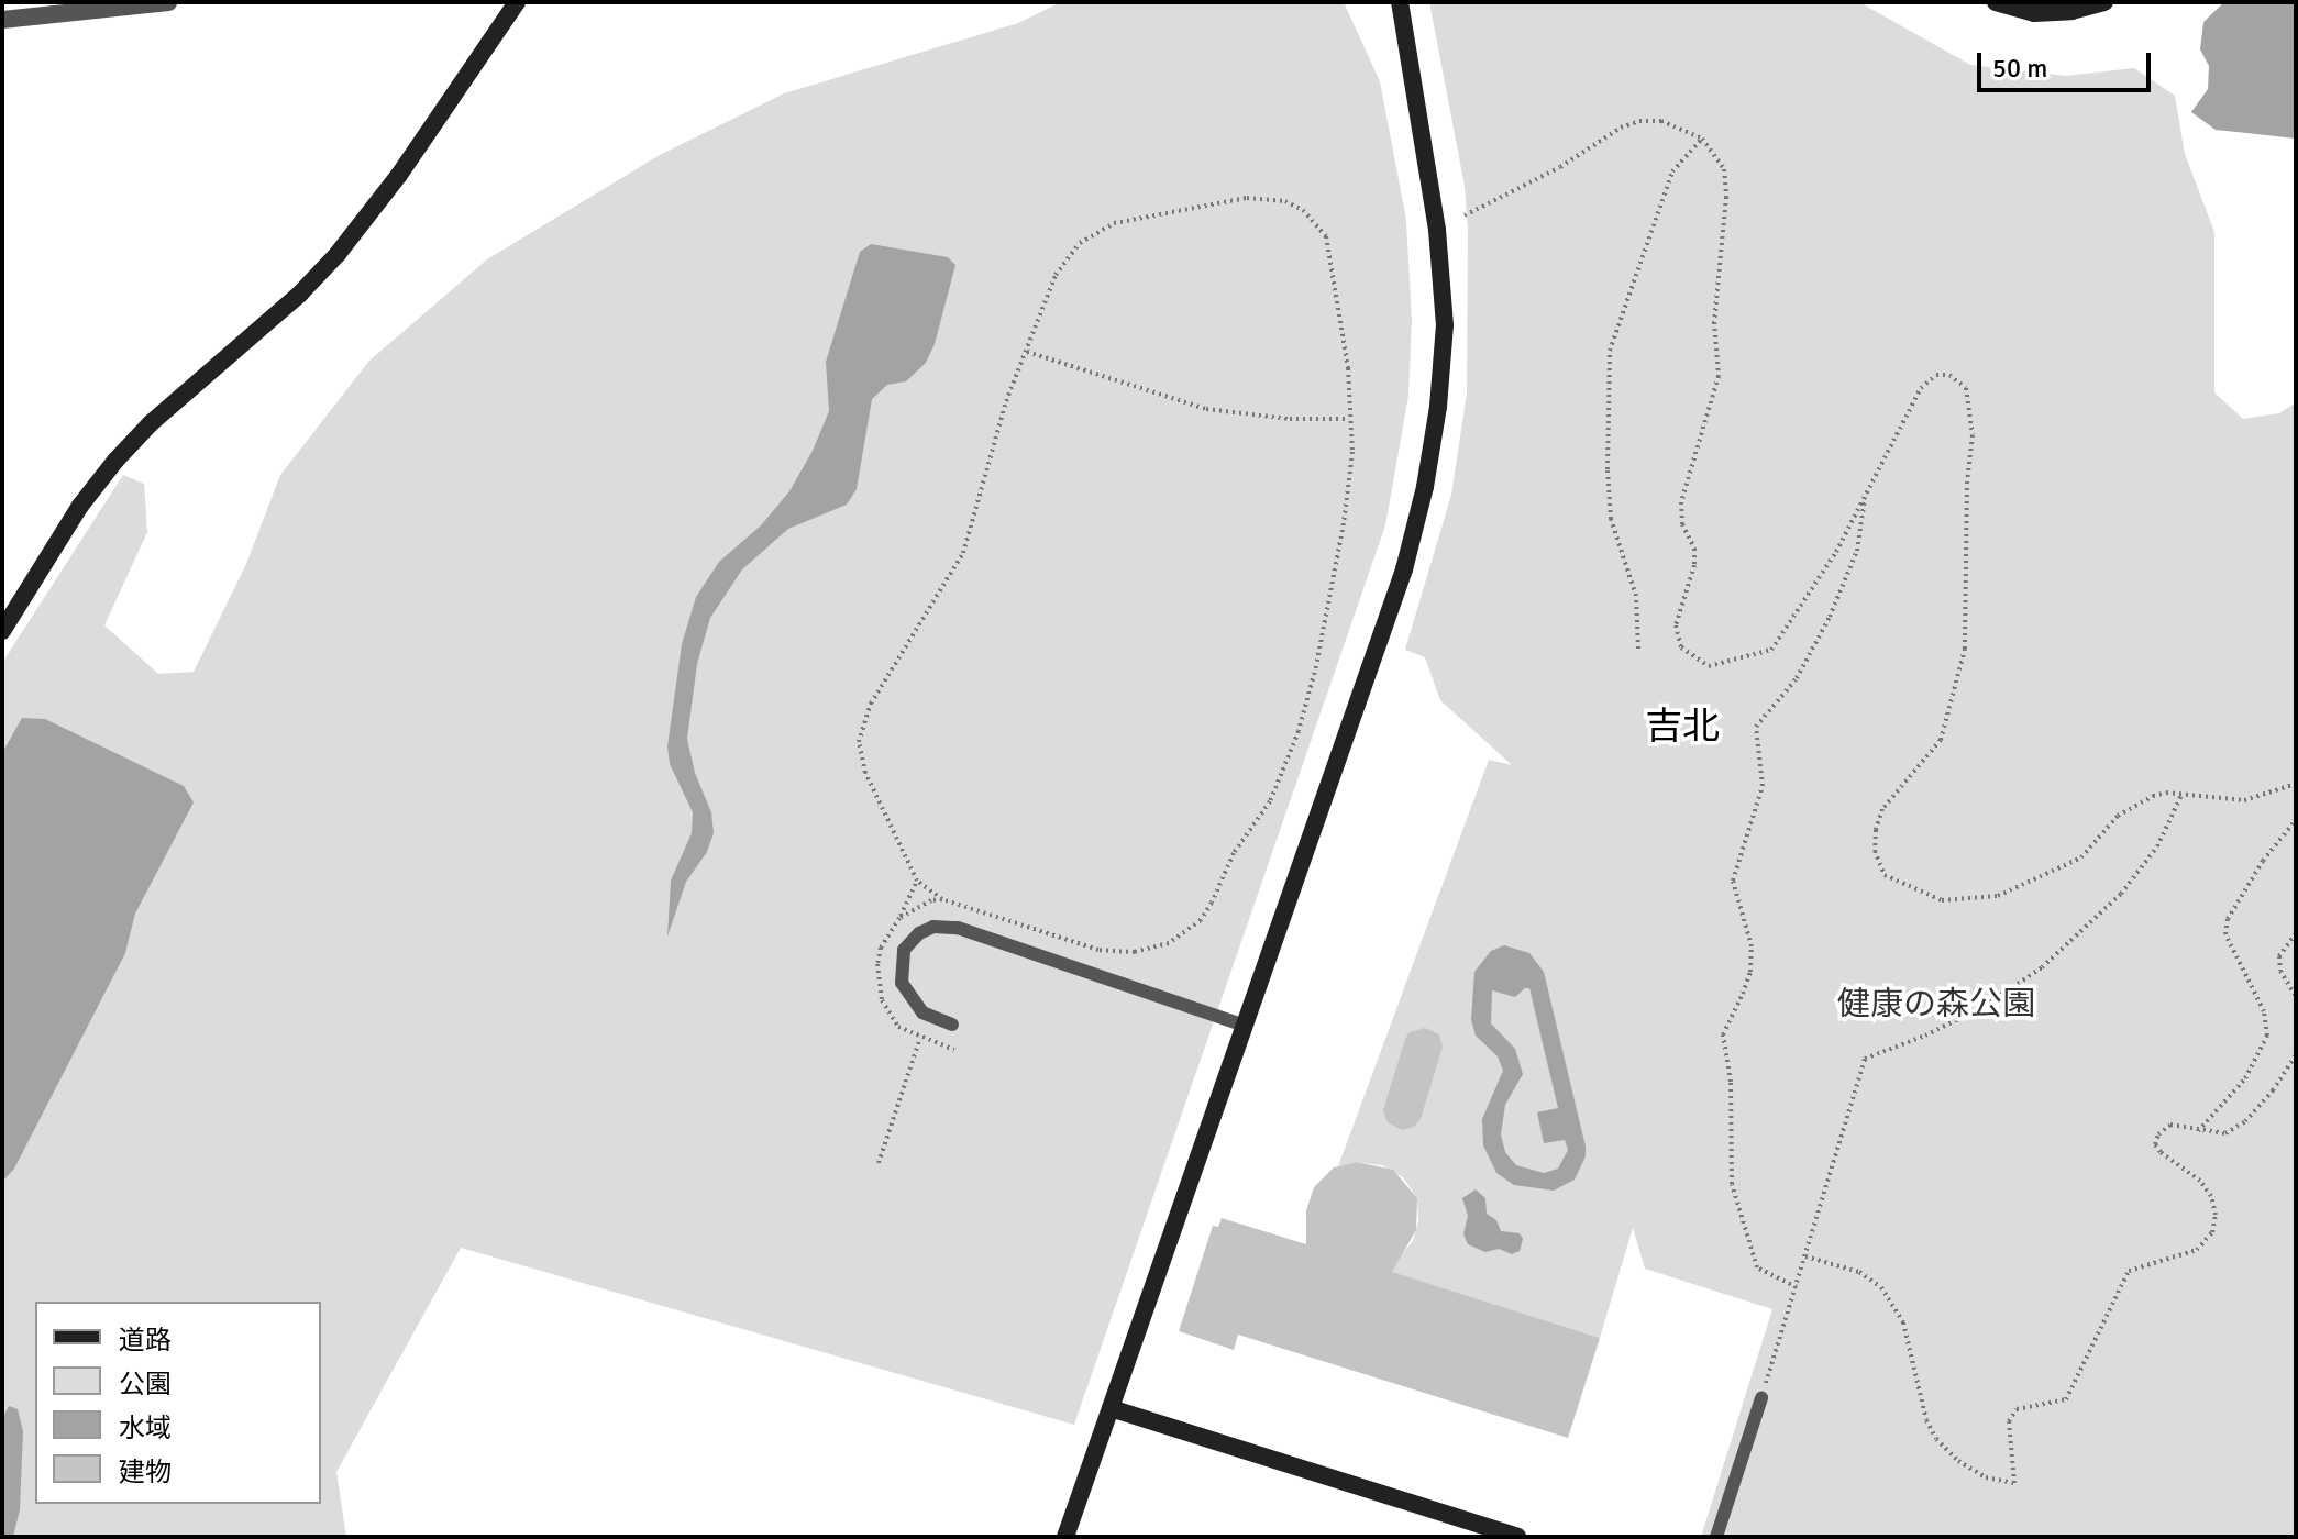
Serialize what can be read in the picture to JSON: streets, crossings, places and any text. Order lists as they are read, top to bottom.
{
  "districts": ["吉北"],
  "parks": ["健康の森公園"],
  "legend": [
    "道路",
    "公園",
    "水域",
    "建物"
  ],
  "scale_bar": "50 m"
}
